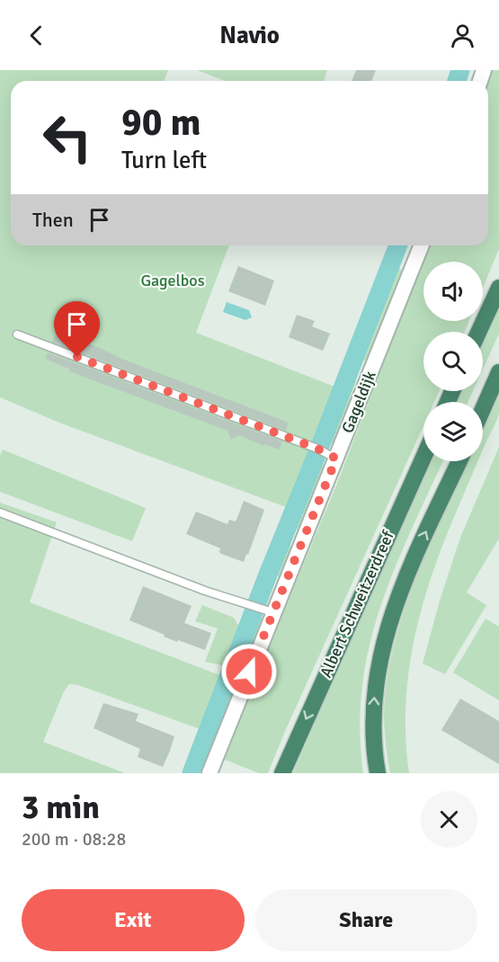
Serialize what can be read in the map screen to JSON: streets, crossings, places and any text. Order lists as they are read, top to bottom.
{
  "streets": {
    "highway": ["Albert Schweitzerdreef"],
    "street": ["Gageldijk"]
  },
  "parks": ["Gagelbos"],
  "page": {
    "header": "Navio",
    "turn": ["90 m", "Turn left"],
    "then": "Then",
    "heading": ["3 min", "200 m · 08:28"],
    "buttons": ["Exit", "Share"]
  }
}
